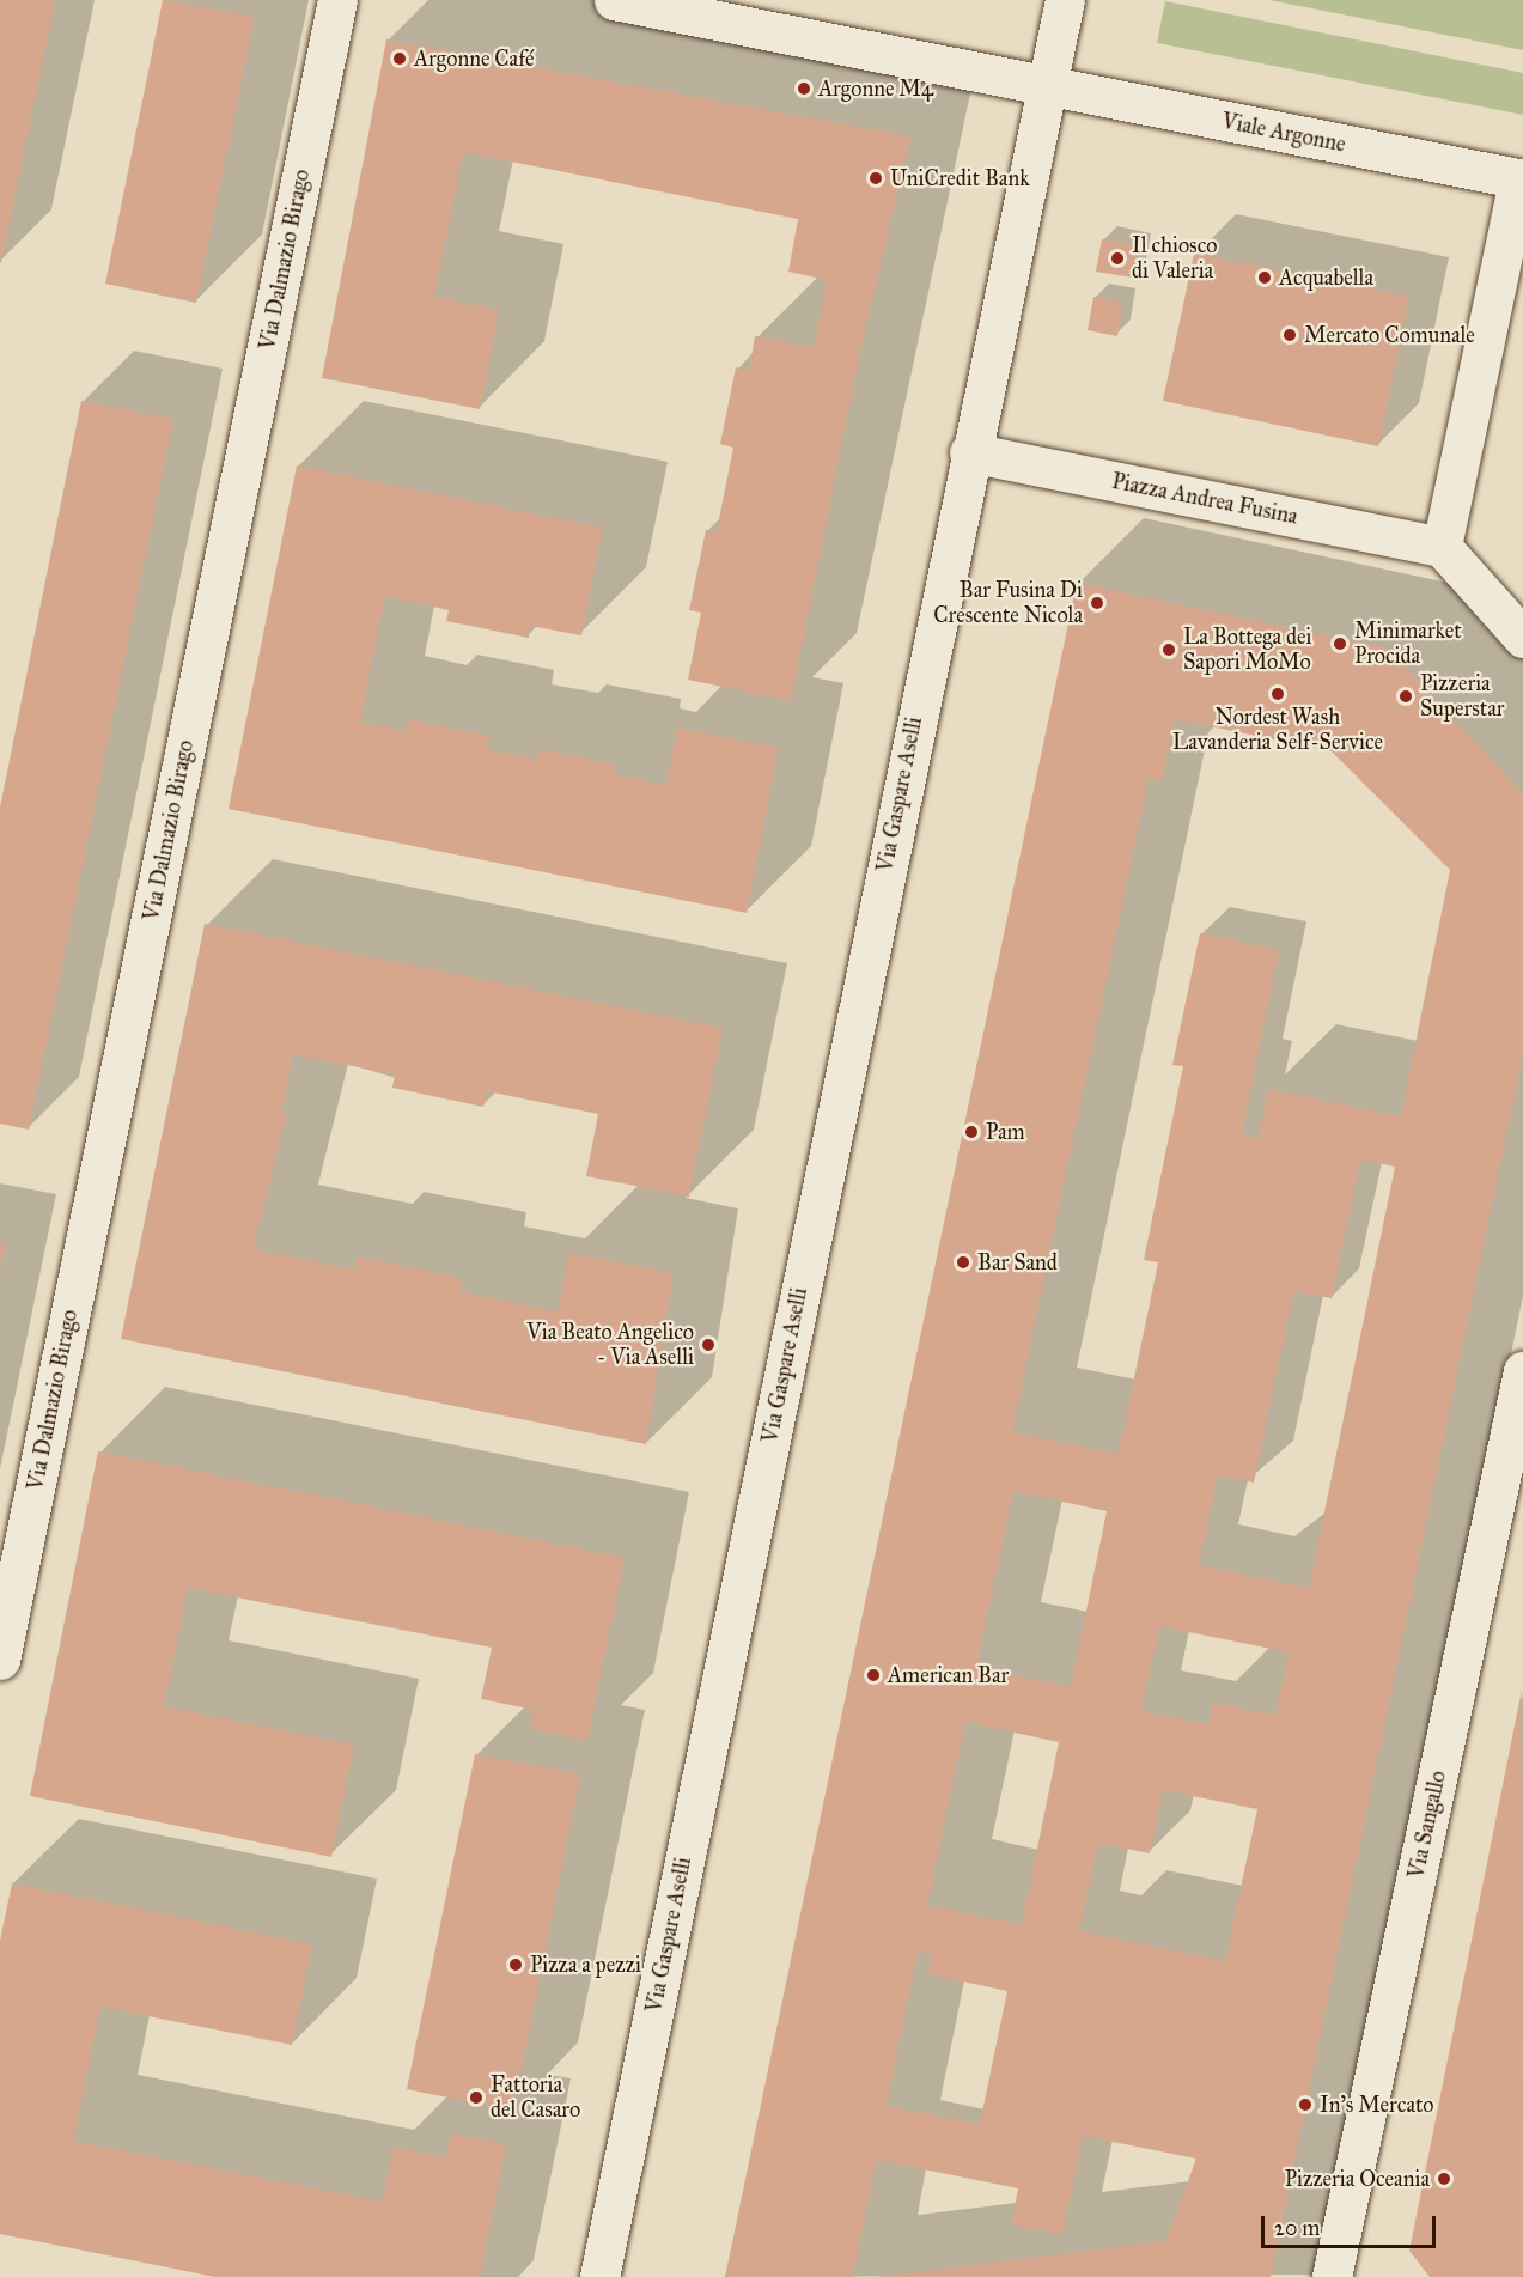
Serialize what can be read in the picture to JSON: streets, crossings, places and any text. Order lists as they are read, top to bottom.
{
  "streets": {
    "street": [
      "Viale Argonne",
      "Via Dalmazio Birago",
      "Piazza Andrea Fusina",
      "Via Gaspare Aselli",
      "Via Sangallo"
    ]
  },
  "crossings": [
    ["Piazza Andrea Fusina", "Via Gaspare Aselli"]
  ],
  "places": [
    "Argonne Café",
    "Argonne M4",
    "UniCredit Bank",
    "Il chiosco di Valeria",
    "Acquabella",
    "Mercato Comunale",
    "Bar Fusina Di Crescente Nicola",
    "Minimarket Procida",
    "La Bottega dei Sapori MoMo",
    "Nordest Wash Lavanderia Self-Service",
    "Pizzeria Superstar",
    "Pam",
    "Bar Sand",
    "Via Beato Angelico - Via Aselli",
    "American Bar",
    "Pizza a pezzi",
    "Fattoria del Casaro",
    "In's Mercato",
    "Pizzeria Oceania"
  ],
  "scale_bar": "20 m"
}
